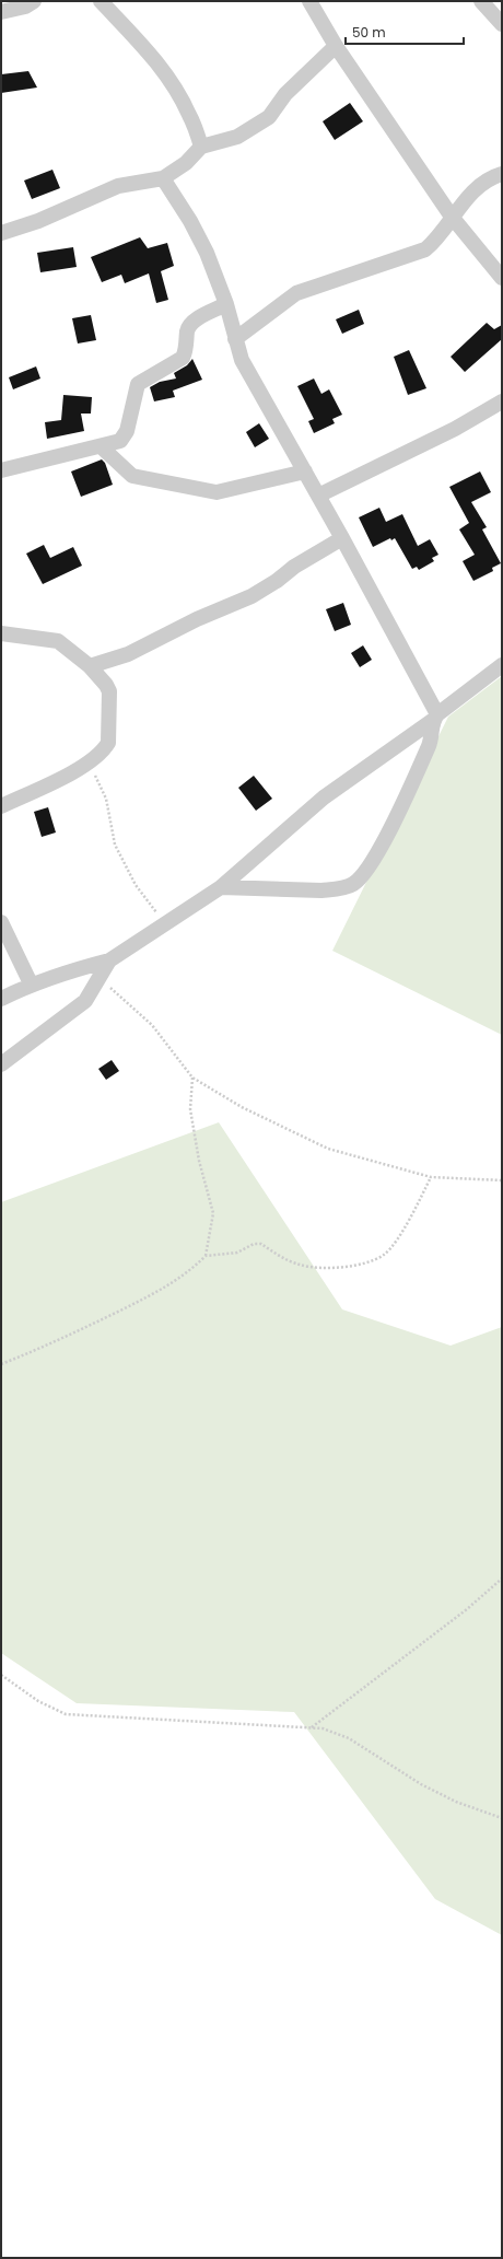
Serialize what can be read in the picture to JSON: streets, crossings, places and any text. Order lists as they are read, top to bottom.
{
  "scale_bar": "50 m"
}
